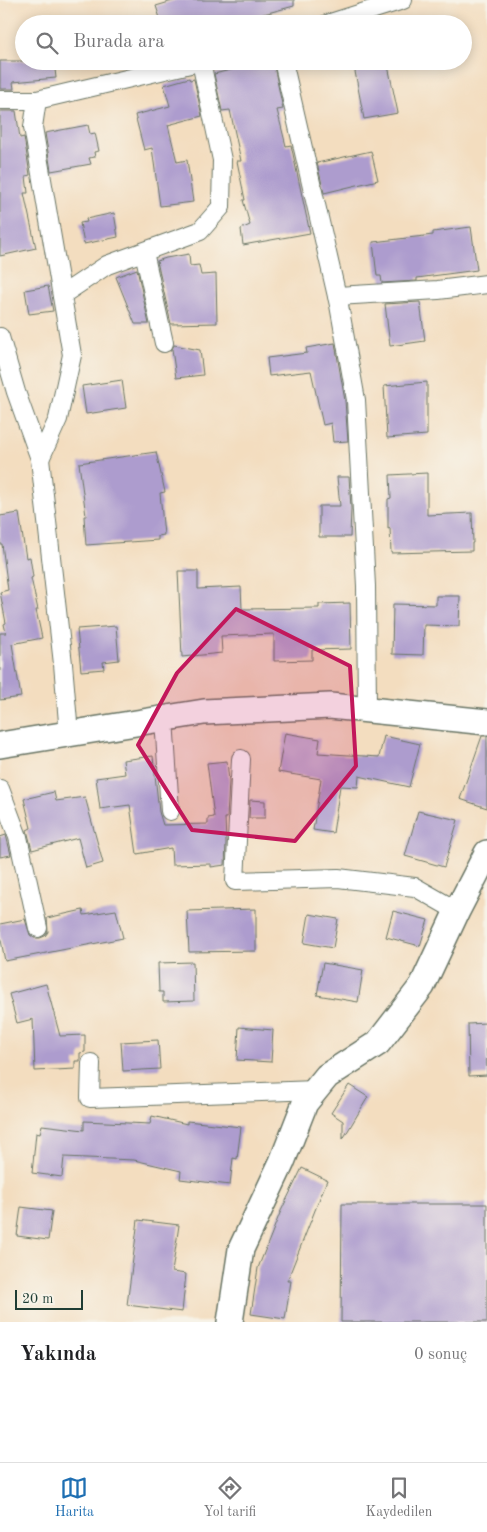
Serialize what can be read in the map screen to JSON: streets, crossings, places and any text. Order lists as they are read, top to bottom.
{
  "scale_bar": "20 m",
  "page": {
    "search": "Burada ara",
    "scale": "20 m",
    "heading": ["Yakında", "0 sonuç"],
    "nav": ["Harita", "Yol tarifi", "Kaydedilen"]
  }
}
